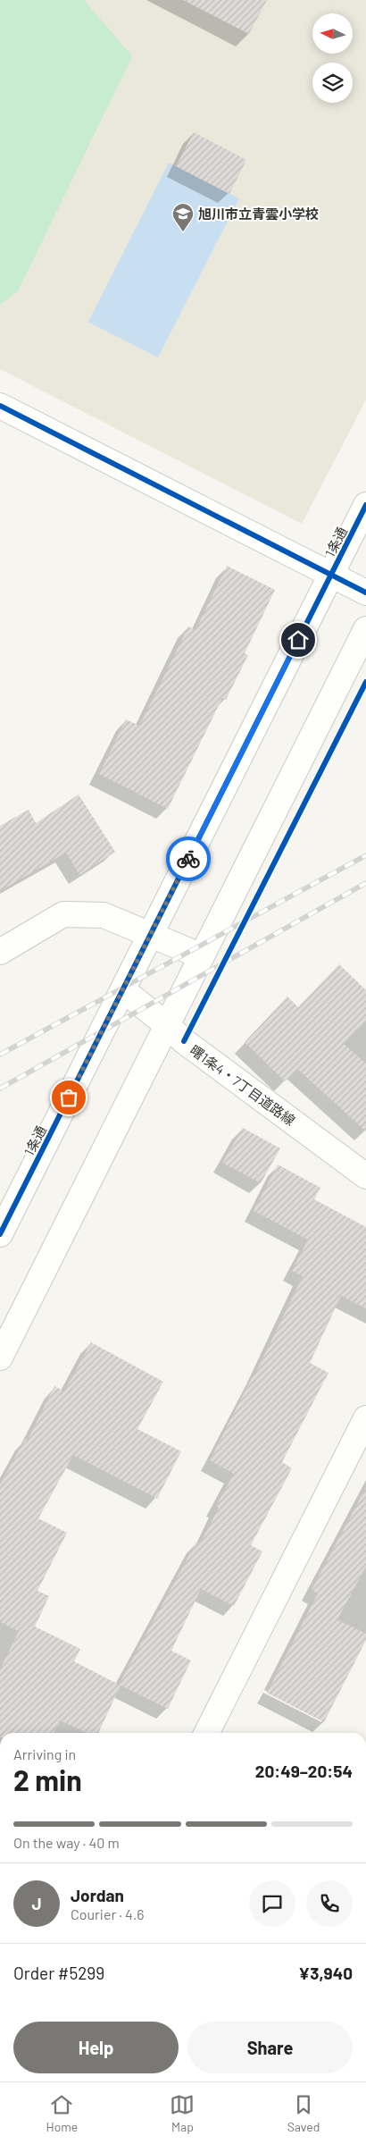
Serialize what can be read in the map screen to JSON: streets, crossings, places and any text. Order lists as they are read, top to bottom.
{
  "streets": {
    "street": ["1条通", "曙1条4・7丁目道路線"]
  },
  "crossings": [
    ["1条通", "曙1条4・7丁目道路線"]
  ],
  "places": {
    "school or university": ["旭川市立青雲小学校"]
  },
  "north": "left",
  "page": {
    "heading": ["2 min", "Arriving in", "20:49–20:54"],
    "panel": [
      "Jordan",
      "Courier · 4.6",
      "Order #5299",
      "¥3,940"
    ],
    "bar": "On the way · 40 m",
    "round": "J",
    "buttons": ["Help", "Share"],
    "tabs": ["Home", "Map", "Saved"]
  }
}
